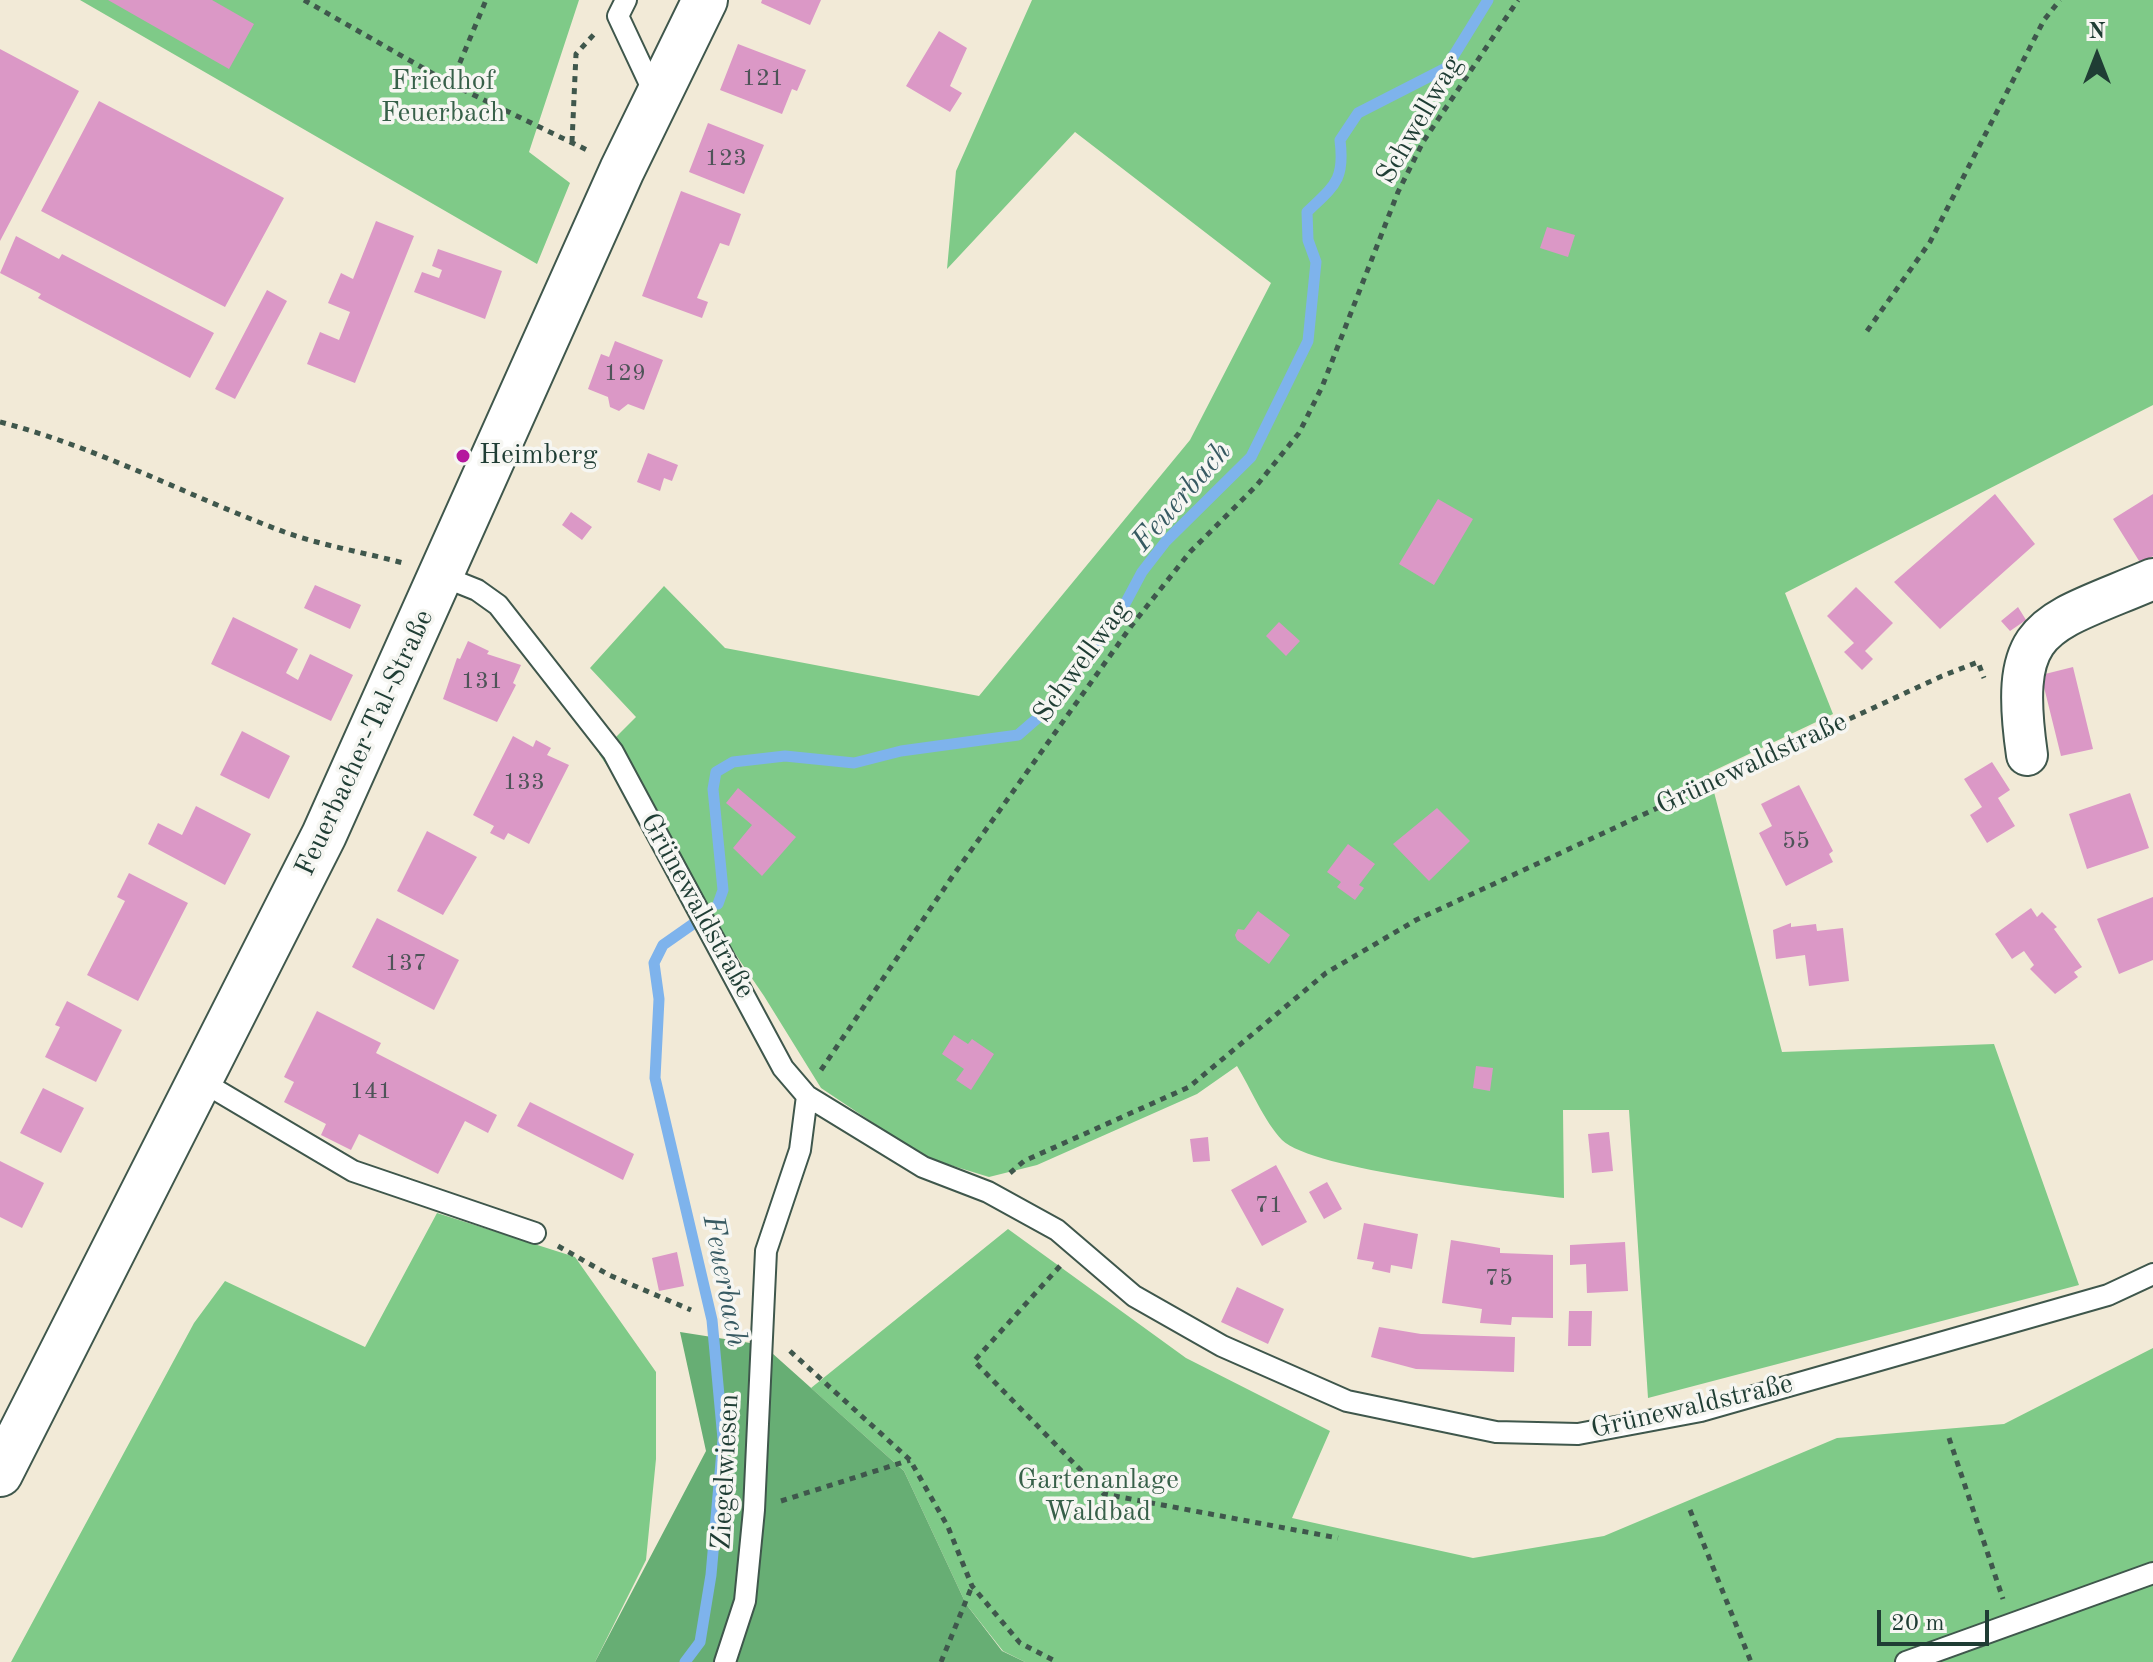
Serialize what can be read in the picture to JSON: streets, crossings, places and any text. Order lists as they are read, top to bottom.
{
  "streets": {
    "main road": ["Feuerbacher-Tal-Straße"],
    "lane": ["Grünewaldstraße", "Ziegelwiesen"],
    "path": ["Schwellwag"]
  },
  "crossings": [
    ["Schwellwag", "Grünewaldstraße"],
    ["Schwellwag", "Ziegelwiesen"],
    ["Feuerbacher-Tal-Straße", "Grünewaldstraße"],
    ["Grünewaldstraße", "Ziegelwiesen"]
  ],
  "water": ["Feuerbach"],
  "parks": ["Friedhof Feuerbach", "Gartenanlage Waldbad"],
  "places": ["Heimberg"],
  "house_numbers": [
    "121",
    "123",
    "129",
    "131",
    "133",
    "55",
    "137",
    "141",
    "71",
    "75"
  ],
  "scale_bar": "20 m",
  "north": "top"
}
